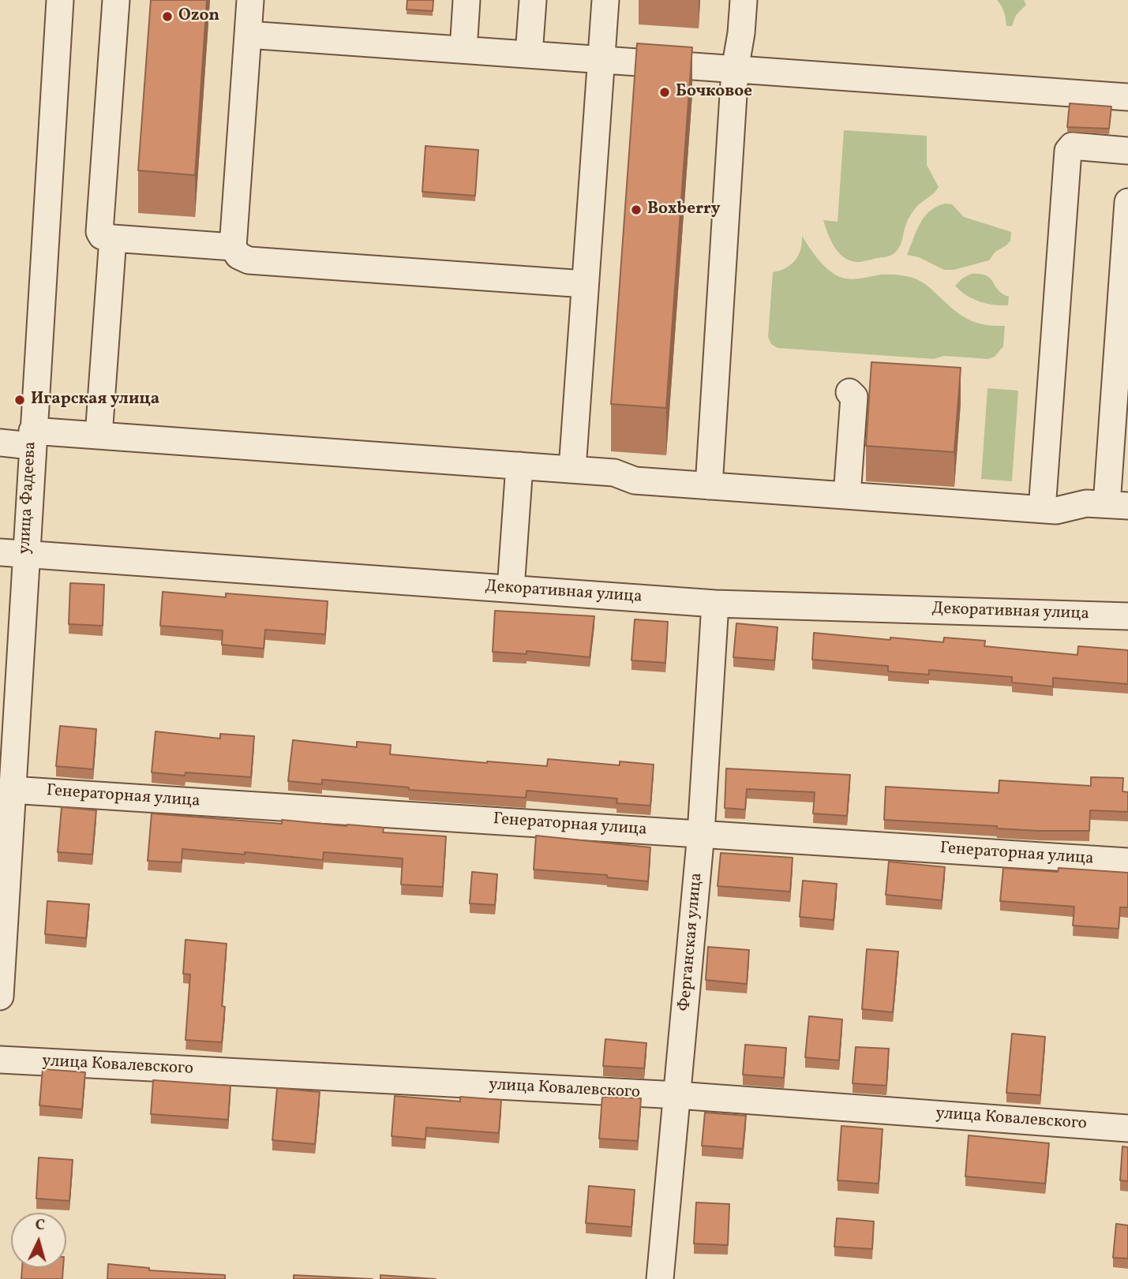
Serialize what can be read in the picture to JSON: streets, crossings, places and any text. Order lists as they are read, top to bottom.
{
  "streets": {
    "street": [
      "улица Фадеева",
      "Декоративная улица",
      "Генераторная улица",
      "Ферганская улица",
      "улица Ковалевского"
    ]
  },
  "crossings": [
    ["улица Фадеева", "Декоративная улица"],
    ["улица Фадеева", "Генераторная улица"],
    ["Декоративная улица", "Ферганская улица"],
    ["Генераторная улица", "Ферганская улица"],
    ["Ферганская улица", "улица Ковалевского"]
  ],
  "places": [
    "Ozon",
    "Бочковое",
    "Boxberry",
    "Игарская улица"
  ],
  "north": "top"
}
